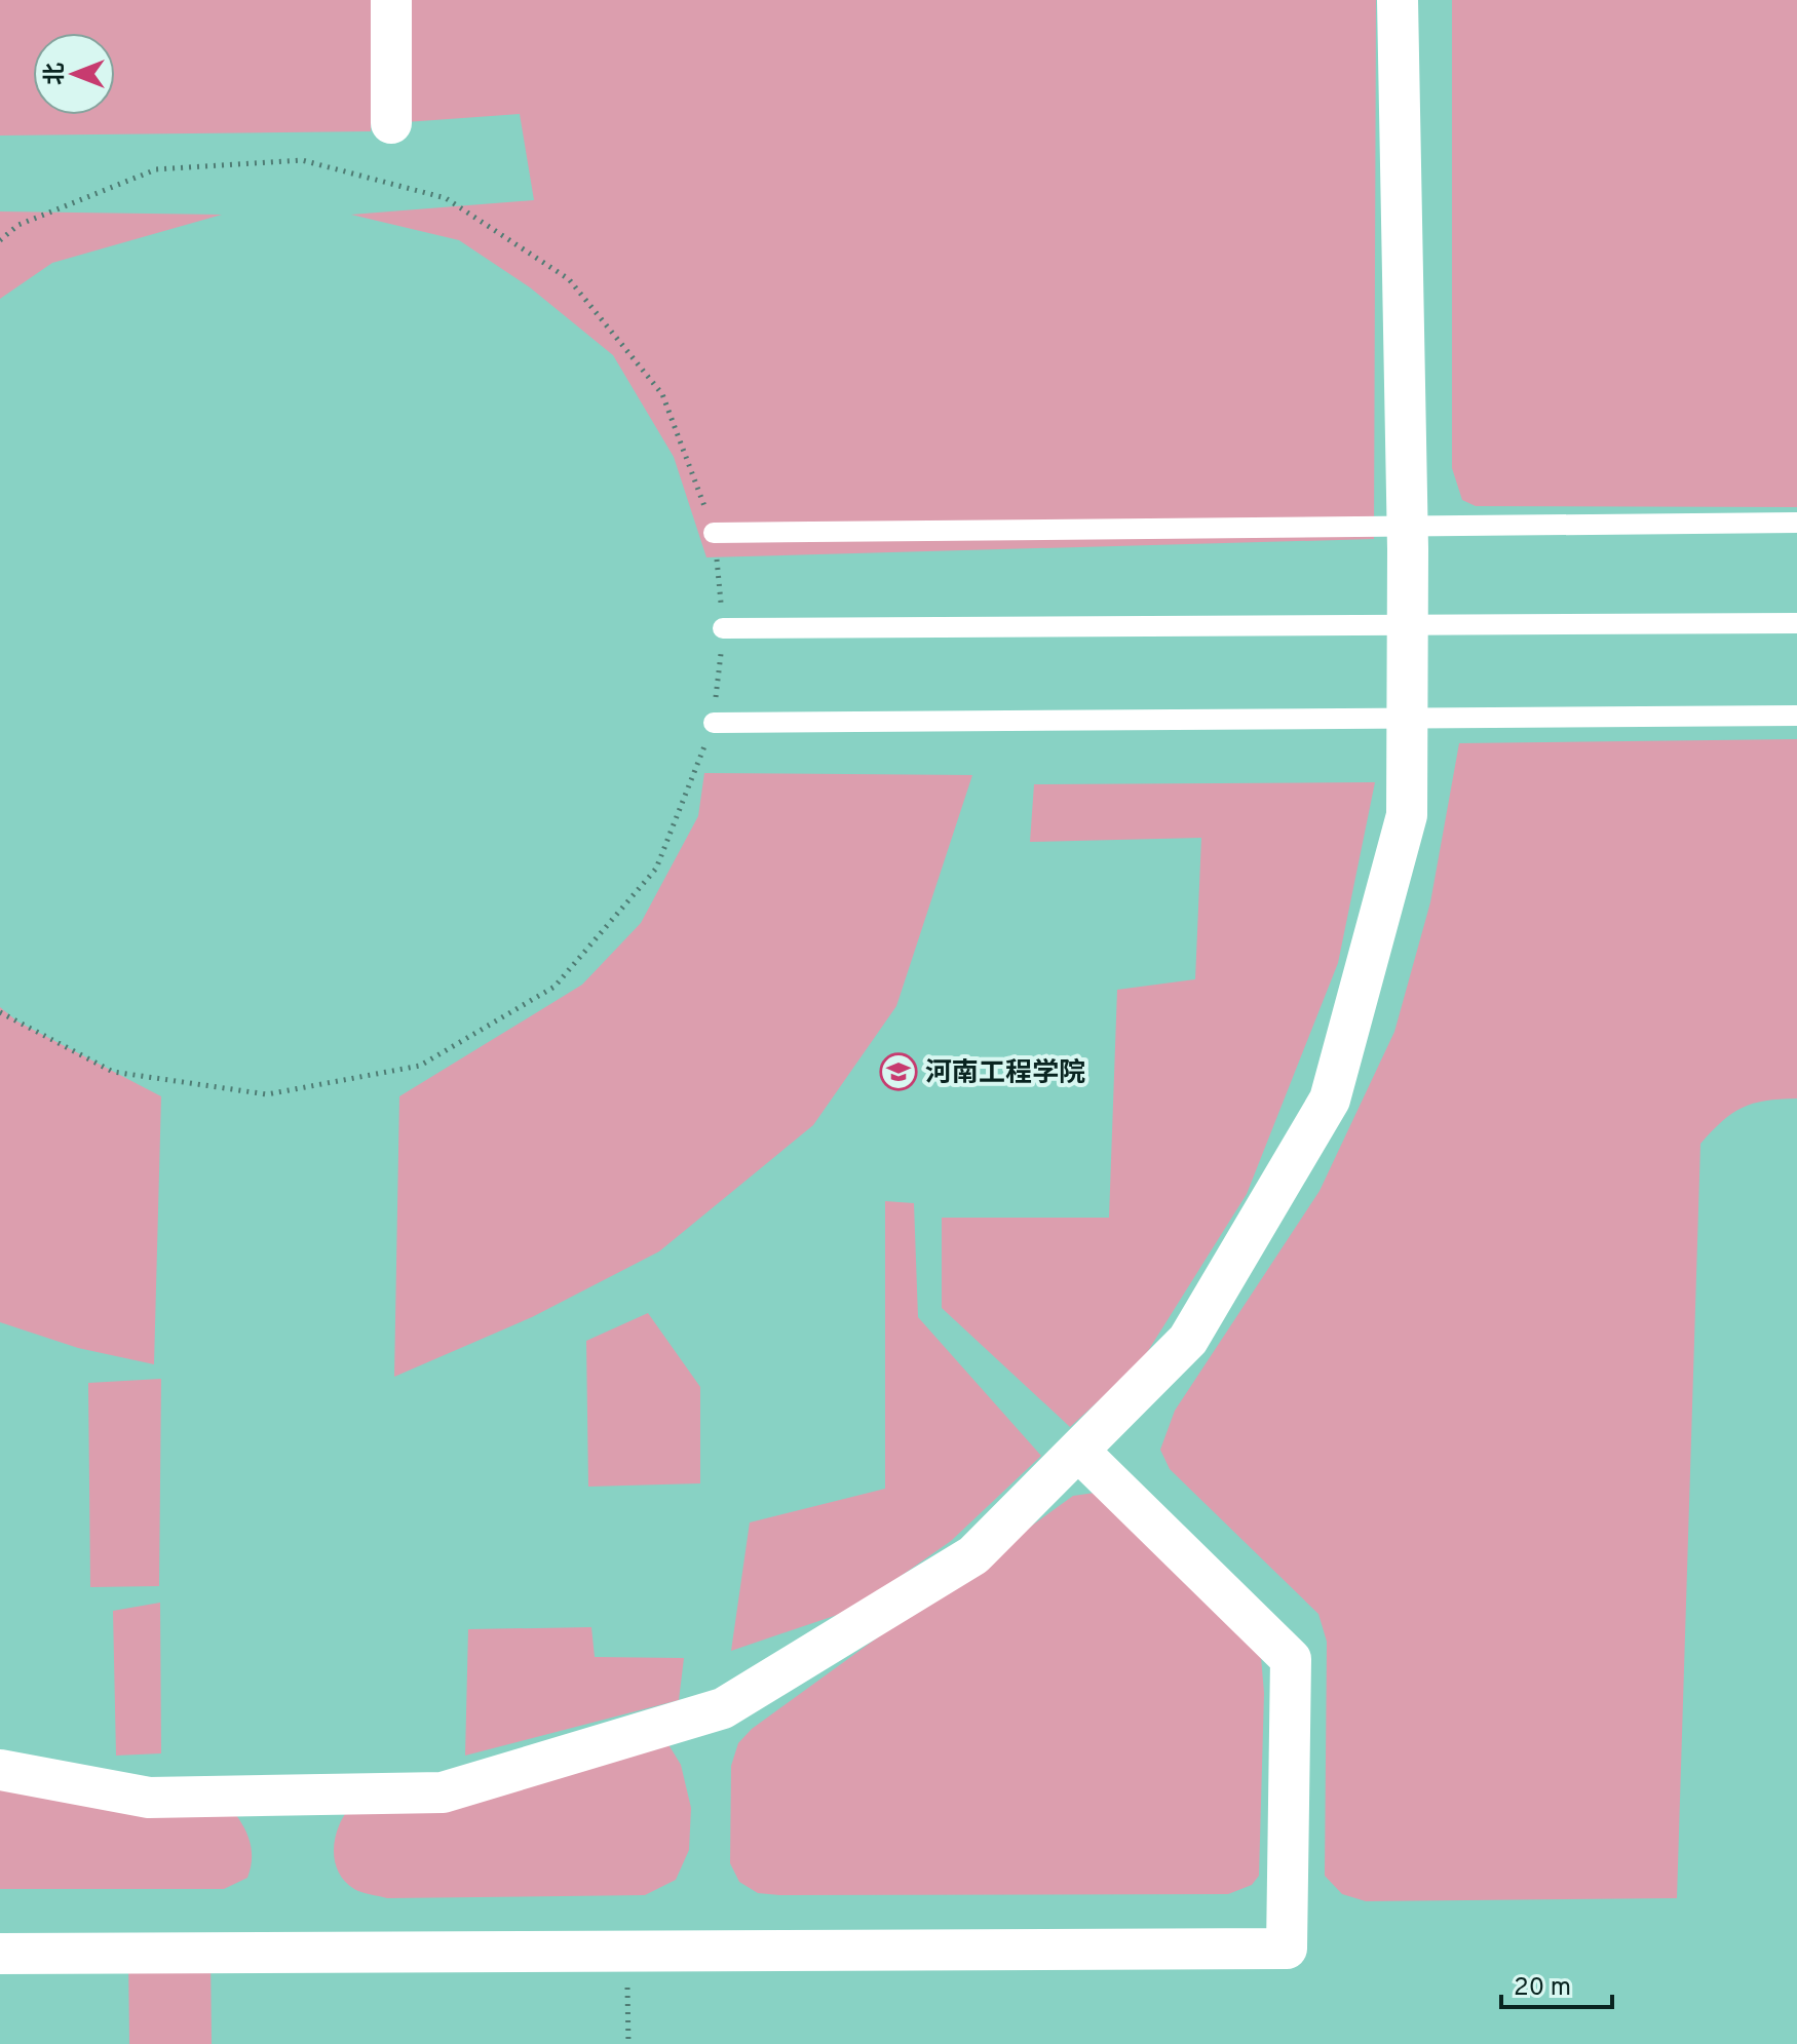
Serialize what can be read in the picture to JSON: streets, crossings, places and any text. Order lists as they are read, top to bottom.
{
  "places": {
    "school or university": ["河南工程学院"]
  },
  "scale_bar": "20 m",
  "north": "left"
}
